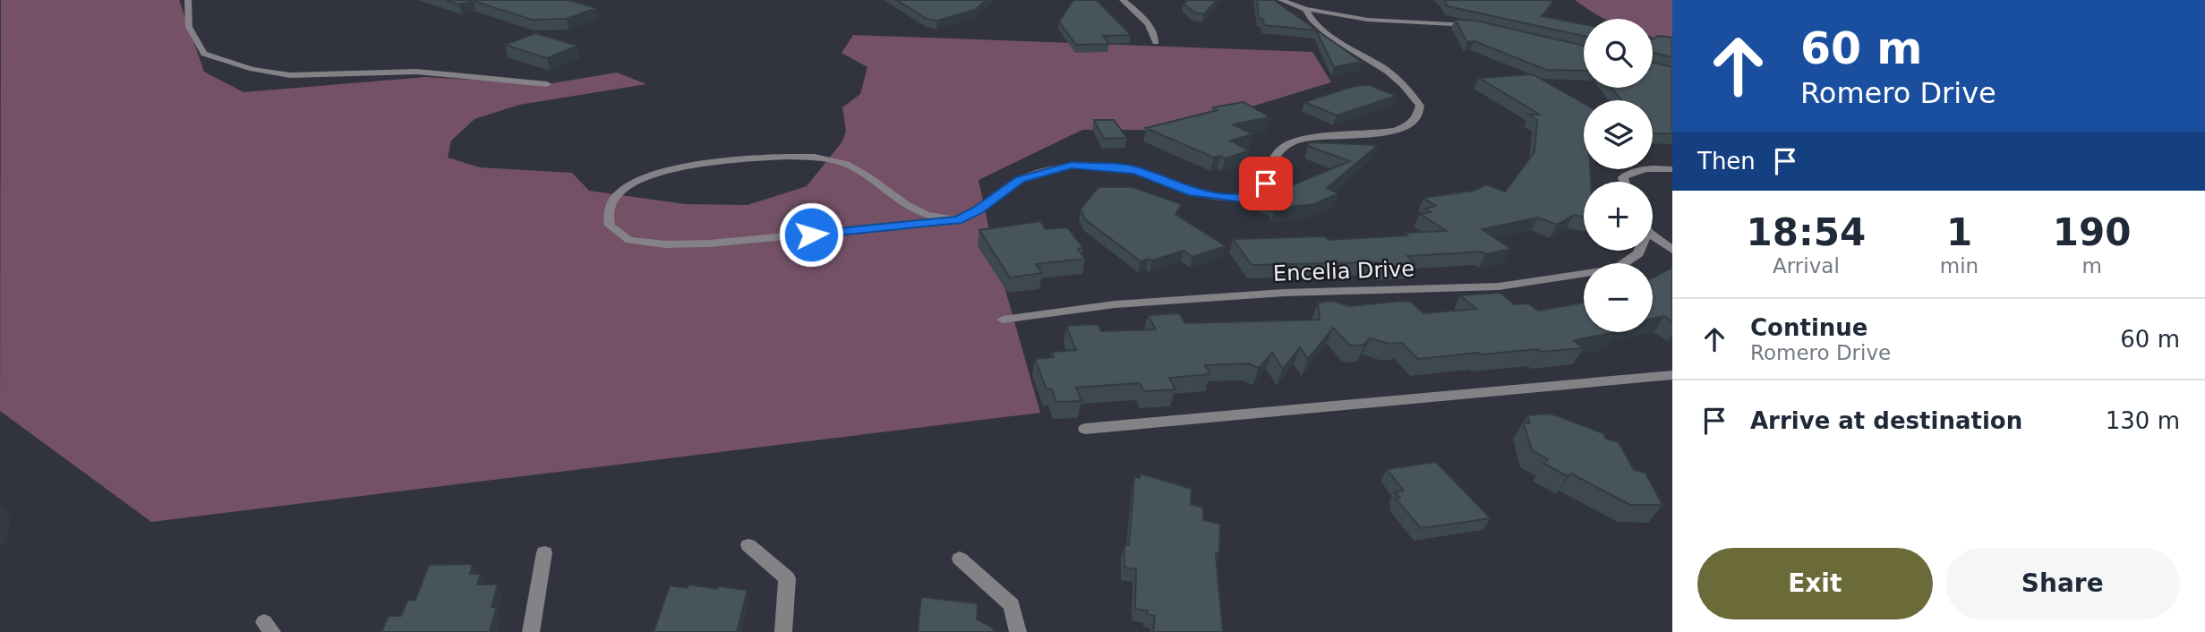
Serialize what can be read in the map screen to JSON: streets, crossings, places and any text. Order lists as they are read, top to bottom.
{
  "streets": {
    "street": ["Encelia Drive"]
  },
  "page": {
    "turn": ["60 m", "Romero Drive"],
    "map_buttons": ["+", "−"],
    "then": "Then",
    "eta": [
      "18:54",
      "Arrival",
      "1",
      "min",
      "190",
      "m"
    ],
    "list": [
      {
        "name": "Continue",
        "note": "Romero Drive",
        "value": "60 m"
      },
      {
        "name": "Arrive at destination",
        "value": "130 m"
      }
    ],
    "buttons": ["Exit", "Share"]
  }
}
